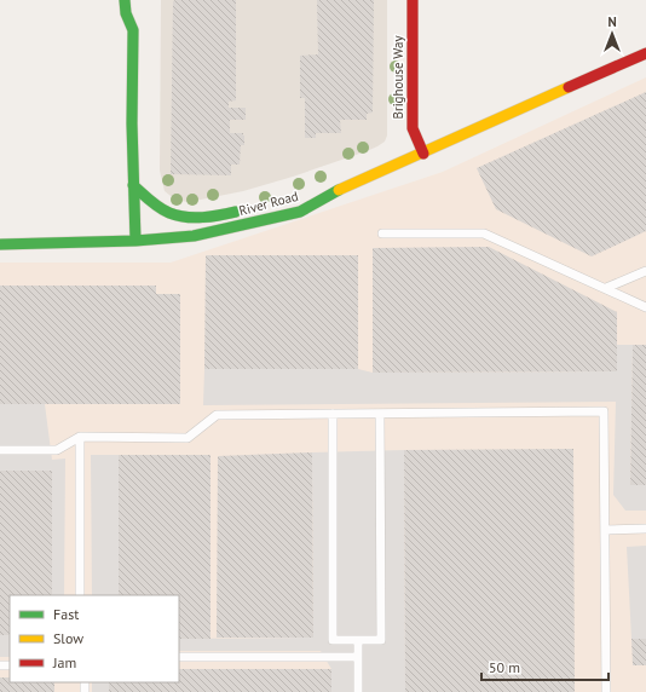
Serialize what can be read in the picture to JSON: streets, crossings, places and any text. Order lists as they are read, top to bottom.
{
  "streets": {
    "street": ["Brighouse Way", "River Road"]
  },
  "crossings": [
    ["Brighouse Way", "River Road"]
  ],
  "legend": ["Fast", "Slow", "Jam"],
  "scale_bar": "50 m",
  "north": "top"
}
